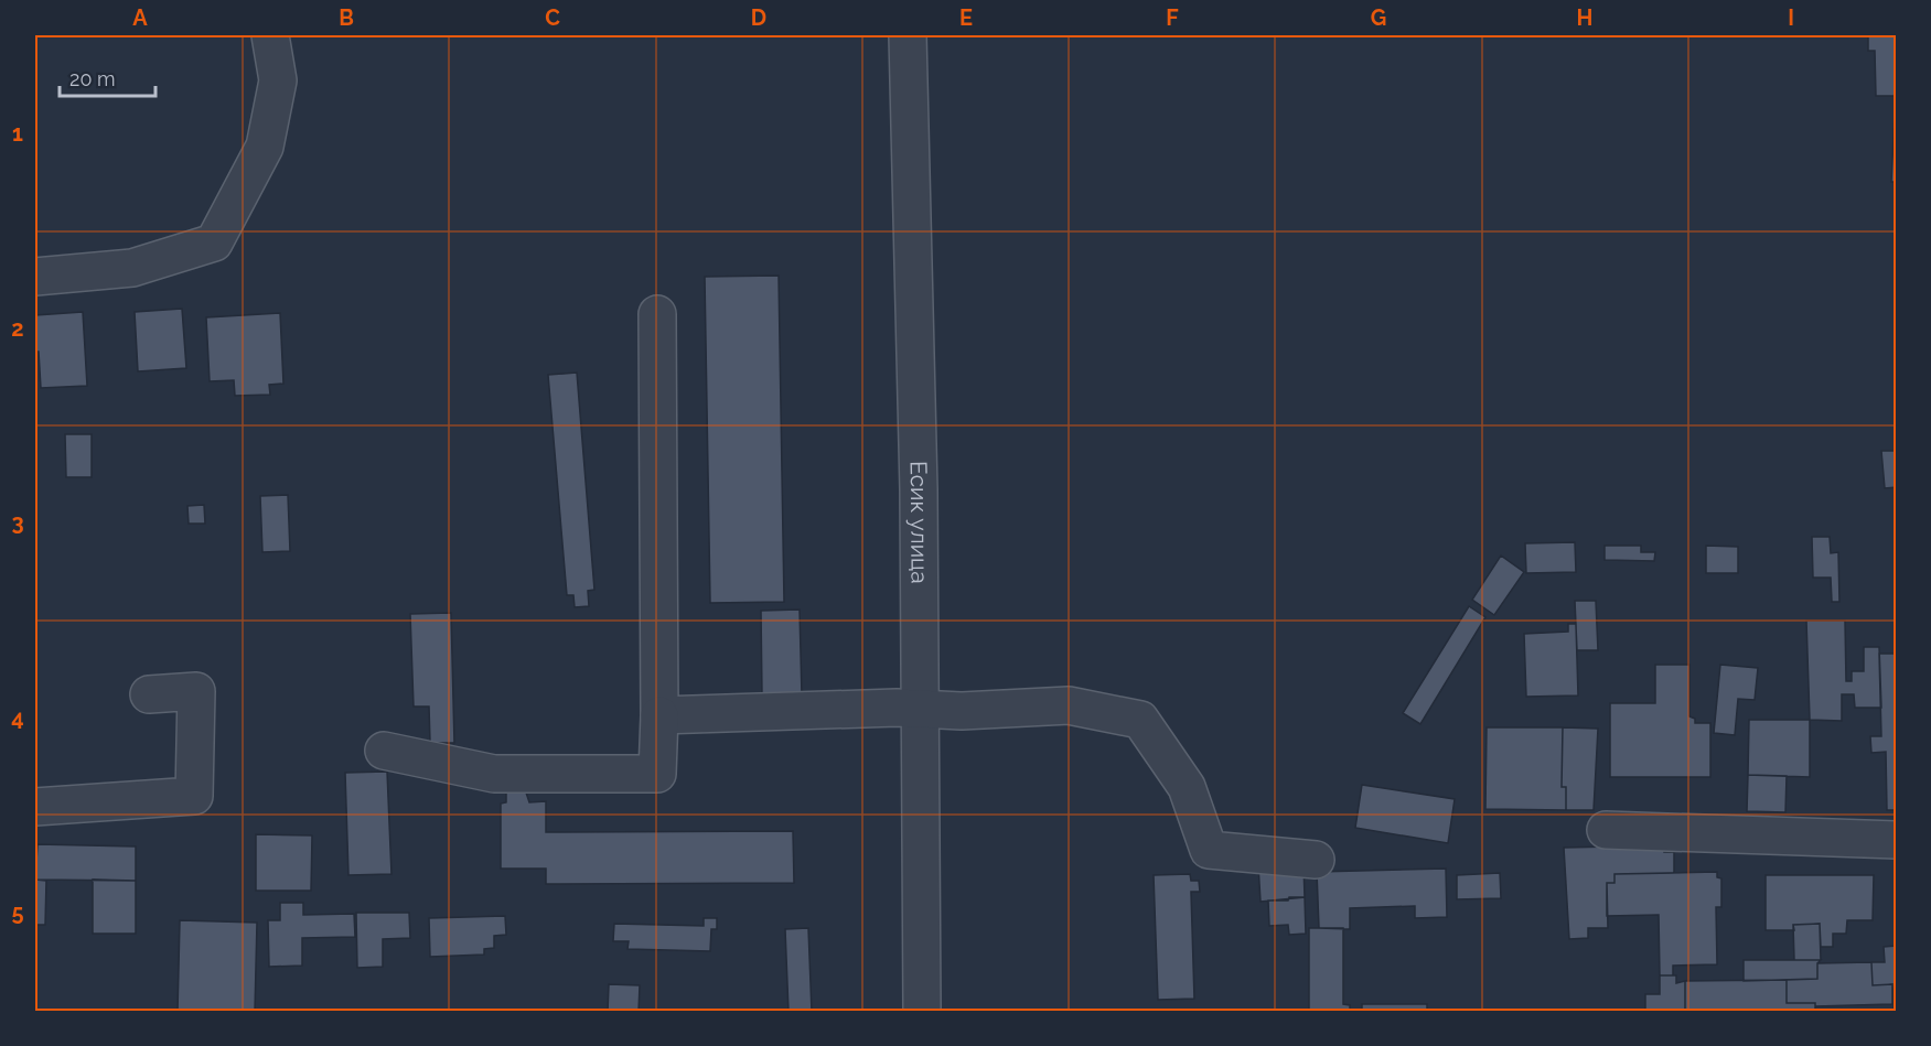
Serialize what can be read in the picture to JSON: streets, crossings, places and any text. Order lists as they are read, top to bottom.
{
  "streets": {
    "street": ["Есик улица"]
  },
  "scale_bar": "20 m",
  "grid": {
    "columns": [
      "A",
      "B",
      "C",
      "D",
      "E",
      "F",
      "G",
      "H",
      "I"
    ],
    "rows": [
      "1",
      "2",
      "3",
      "4",
      "5"
    ]
  }
}
